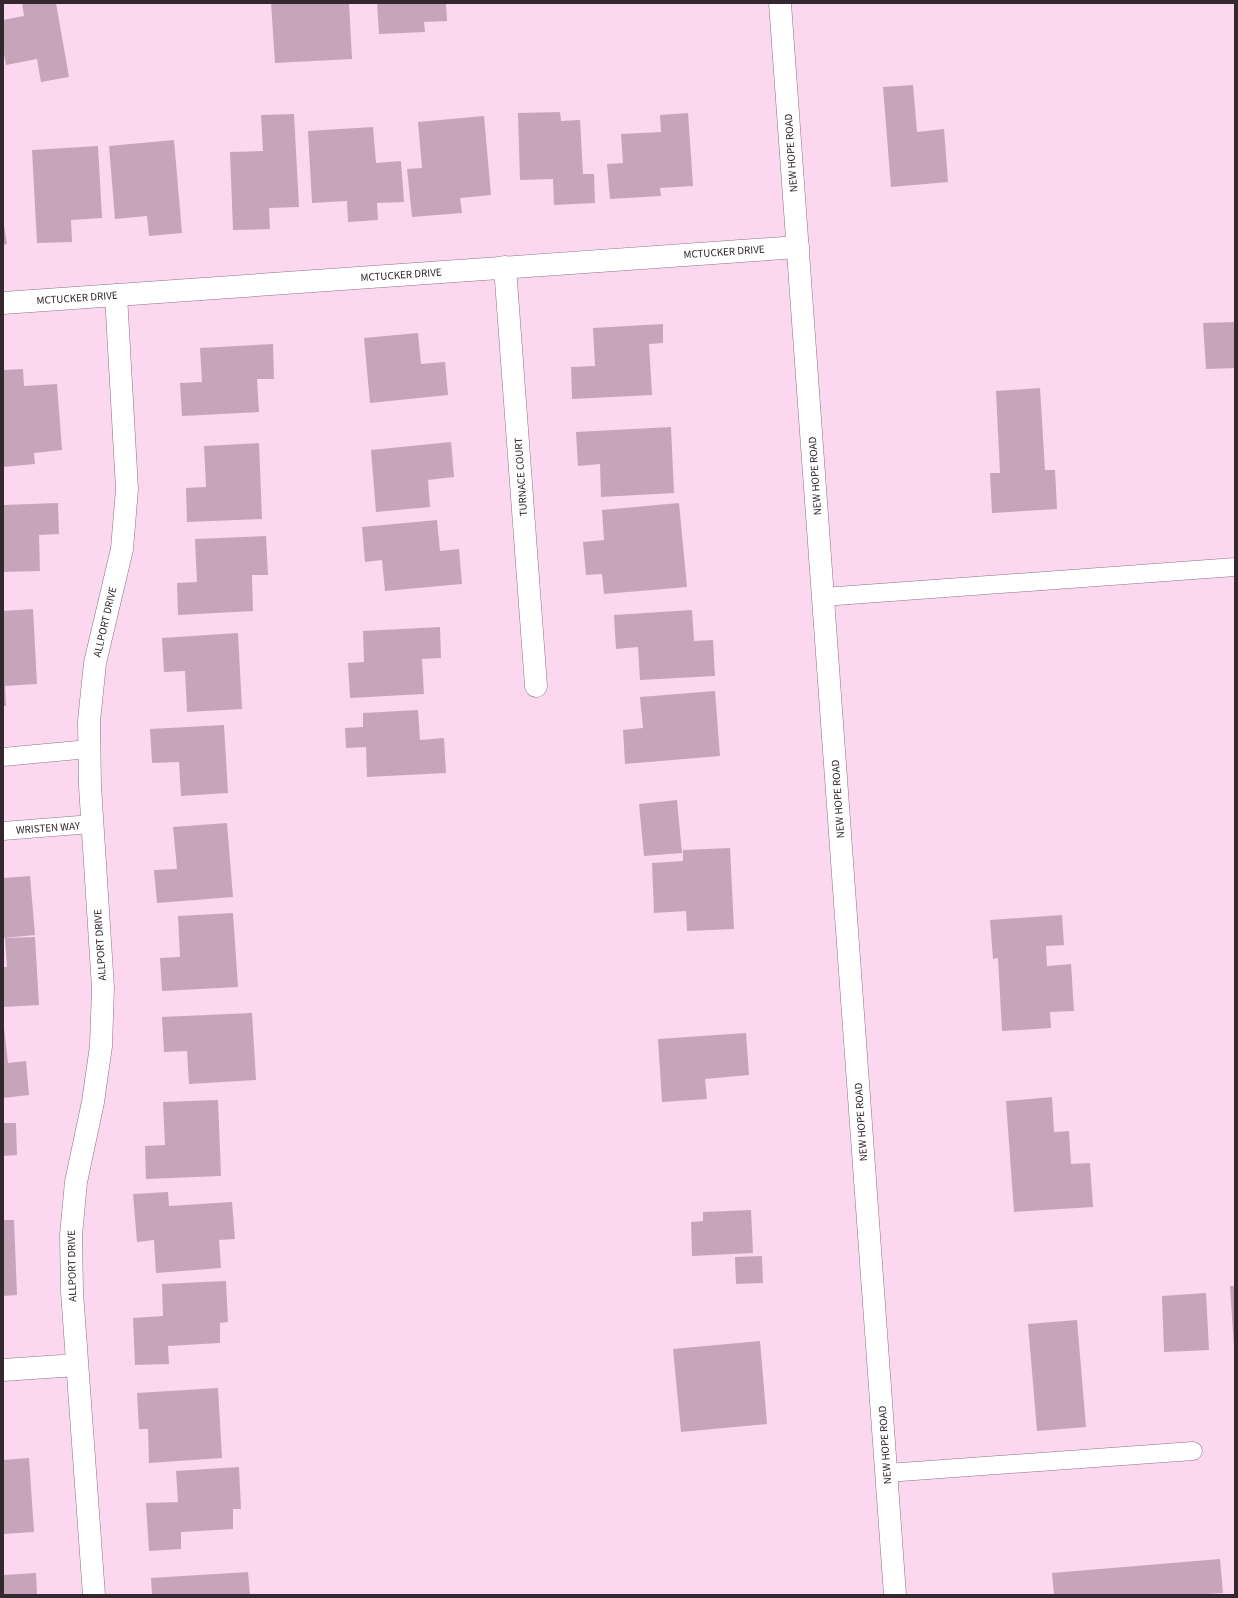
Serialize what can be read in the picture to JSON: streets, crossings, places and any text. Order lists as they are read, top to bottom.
{
  "streets": {
    "street": [
      "NEW HOPE ROAD",
      "MCTUCKER DRIVE",
      "TURNACE COURT",
      "ALLPORT DRIVE"
    ],
    "lane": ["WRISTEN WAY"]
  },
  "crossings": [
    ["NEW HOPE ROAD", "MCTUCKER DRIVE"],
    ["MCTUCKER DRIVE", "TURNACE COURT"],
    ["MCTUCKER DRIVE", "ALLPORT DRIVE"],
    ["ALLPORT DRIVE", "WRISTEN WAY"]
  ]
}
